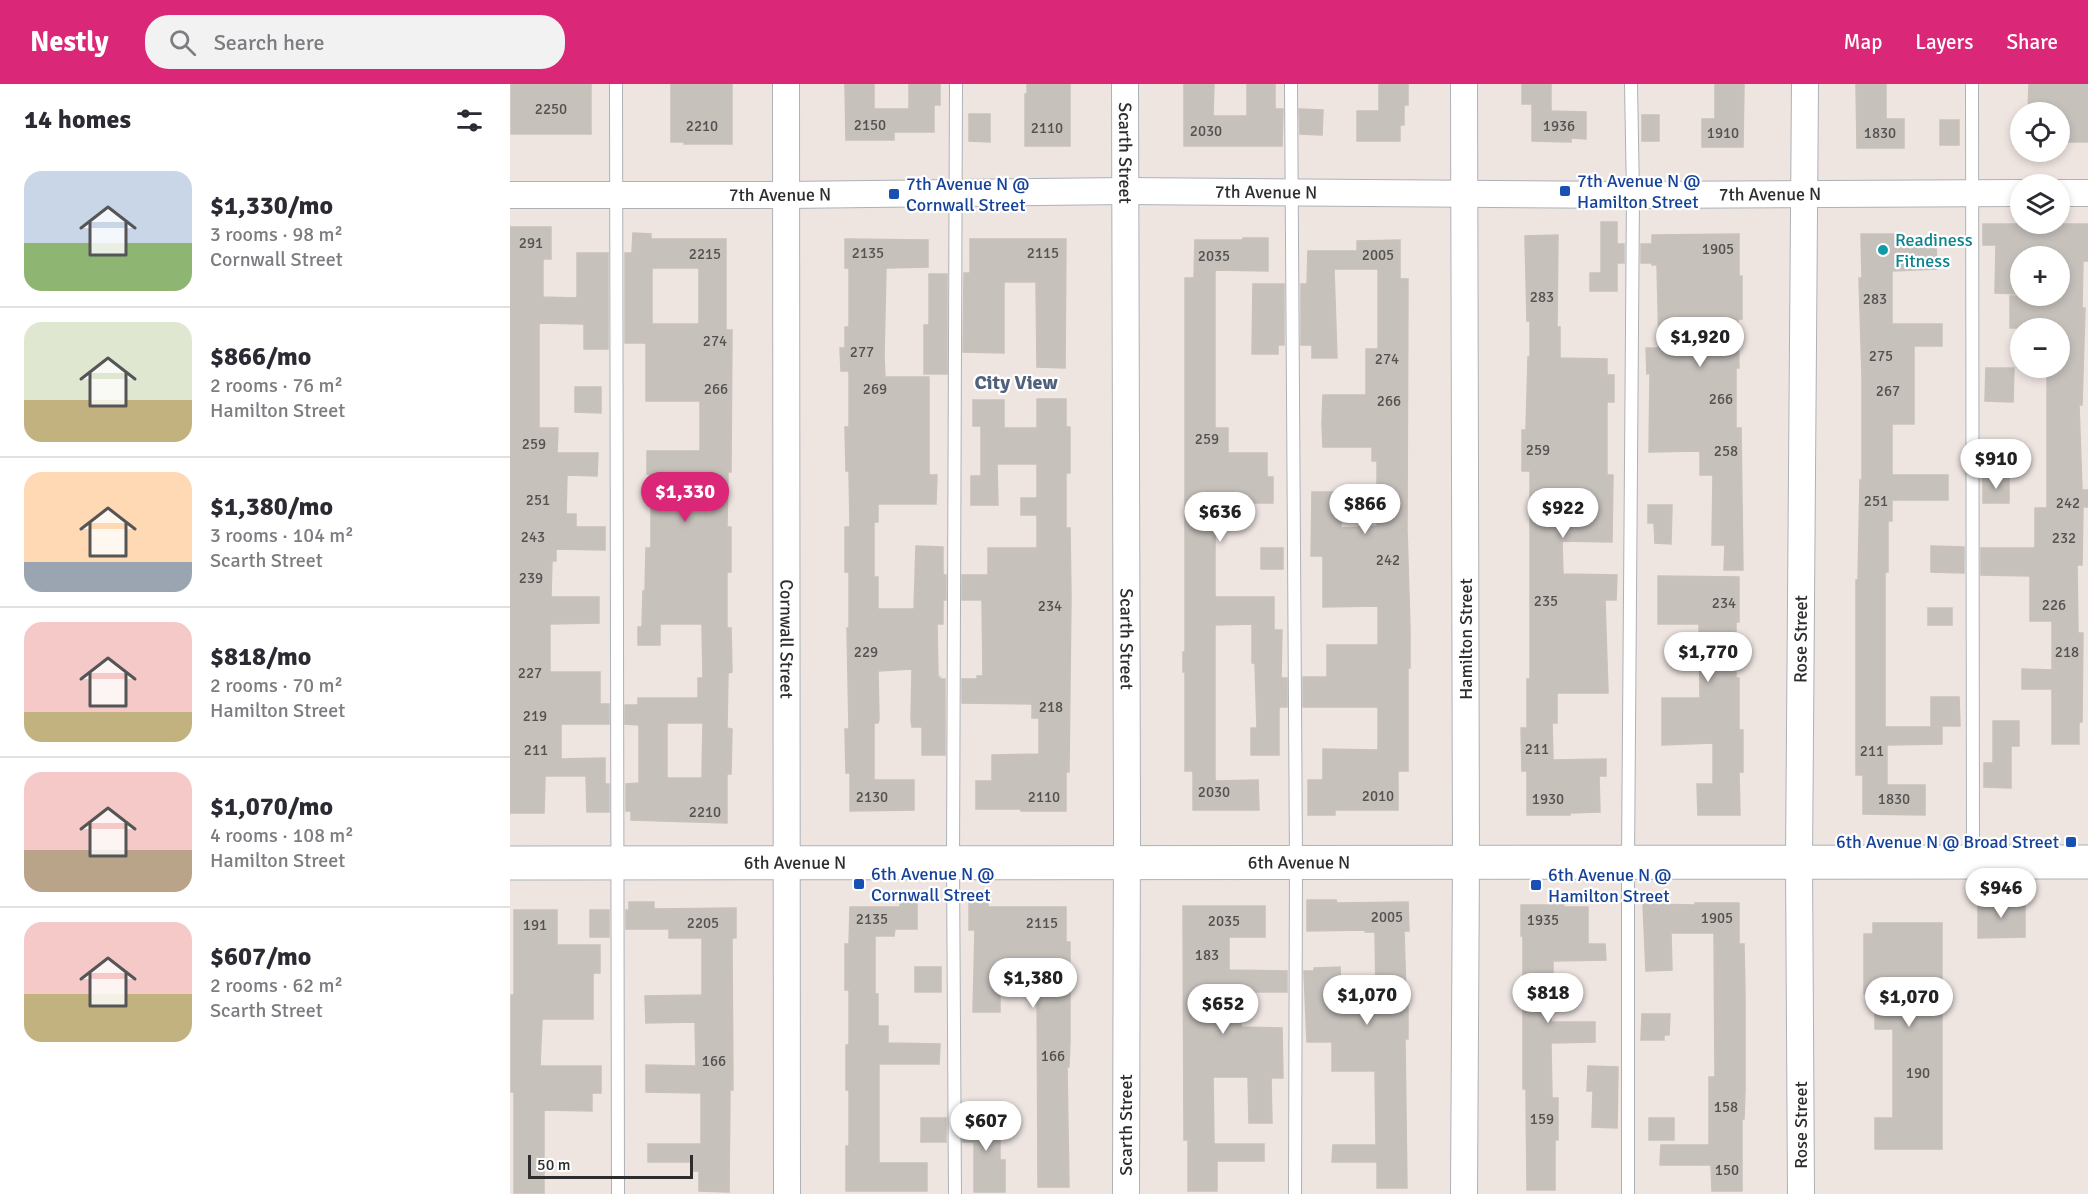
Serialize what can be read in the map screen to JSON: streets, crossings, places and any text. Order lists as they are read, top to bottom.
{
  "streets": {
    "street": [
      "Scarth Street",
      "7th Avenue N",
      "Cornwall Street",
      "Hamilton Street",
      "Rose Street",
      "6th Avenue N"
    ]
  },
  "crossings": [
    ["Scarth Street", "7th Avenue N"],
    ["Scarth Street", "6th Avenue N"],
    ["7th Avenue N", "Cornwall Street"],
    ["7th Avenue N", "Hamilton Street"],
    ["7th Avenue N", "Rose Street"],
    ["Cornwall Street", "6th Avenue N"],
    ["Hamilton Street", "6th Avenue N"],
    ["Rose Street", "6th Avenue N"]
  ],
  "districts": ["City View"],
  "places": {
    "transit": [
      "7th Avenue N @ Hamilton Street",
      "7th Avenue N @ Cornwall Street",
      "6th Avenue N @ Broad Street",
      "6th Avenue N @ Cornwall Street",
      "6th Avenue N @ Hamilton Street"
    ],
    "other": ["Readiness Fitness"]
  },
  "house_numbers": [
    "2250",
    "2150",
    "2210",
    "1936",
    "2110",
    "2030",
    "1910",
    "1830",
    "291",
    "1905",
    "2135",
    "2115",
    "2215",
    "2005",
    "2035",
    "283",
    "283",
    "274",
    "277",
    "275",
    "274",
    "266",
    "269",
    "267",
    "266",
    "266",
    "259",
    "259",
    "259",
    "258",
    "251",
    "251",
    "242",
    "243",
    "232",
    "242",
    "239",
    "235",
    "234",
    "226",
    "234",
    "229",
    "218",
    "227",
    "218",
    "219",
    "211",
    "211",
    "211",
    "2030",
    "2010",
    "2130",
    "2110",
    "1930",
    "1830",
    "2210",
    "2005",
    "1905",
    "2135",
    "1935",
    "2035",
    "2205",
    "2115",
    "191",
    "183",
    "166",
    "166",
    "190",
    "158",
    "159",
    "150"
  ],
  "scale_bar": "50 m",
  "page": {
    "header": "Nestly",
    "search": "Search here",
    "nav": ["Map", "Layers", "Share"],
    "heading": "14 homes",
    "map_buttons": ["+", "−"],
    "list": [
      {
        "name": "$1,330/mo",
        "note": "3 rooms · 98 m² · Cornwall Street"
      },
      {
        "name": "$866/mo",
        "note": "2 rooms · 76 m² · Hamilton Street"
      },
      {
        "name": "$1,380/mo",
        "note": "3 rooms · 104 m² · Scarth Street"
      },
      {
        "name": "$818/mo",
        "note": "2 rooms · 70 m² · Hamilton Street"
      },
      {
        "name": "$1,070/mo",
        "note": "4 rooms · 108 m² · Hamilton Street"
      },
      {
        "name": "$607/mo",
        "note": "2 rooms · 62 m² · Scarth Street"
      }
    ],
    "price": [
      "$1,920",
      "$910",
      "$1,330",
      "$866",
      "$922",
      "$636",
      "$1,770",
      "$946",
      "$1,380",
      "$818",
      "$1,070",
      "$1,070",
      "$652",
      "$607"
    ],
    "scale": "50 m"
  }
}
